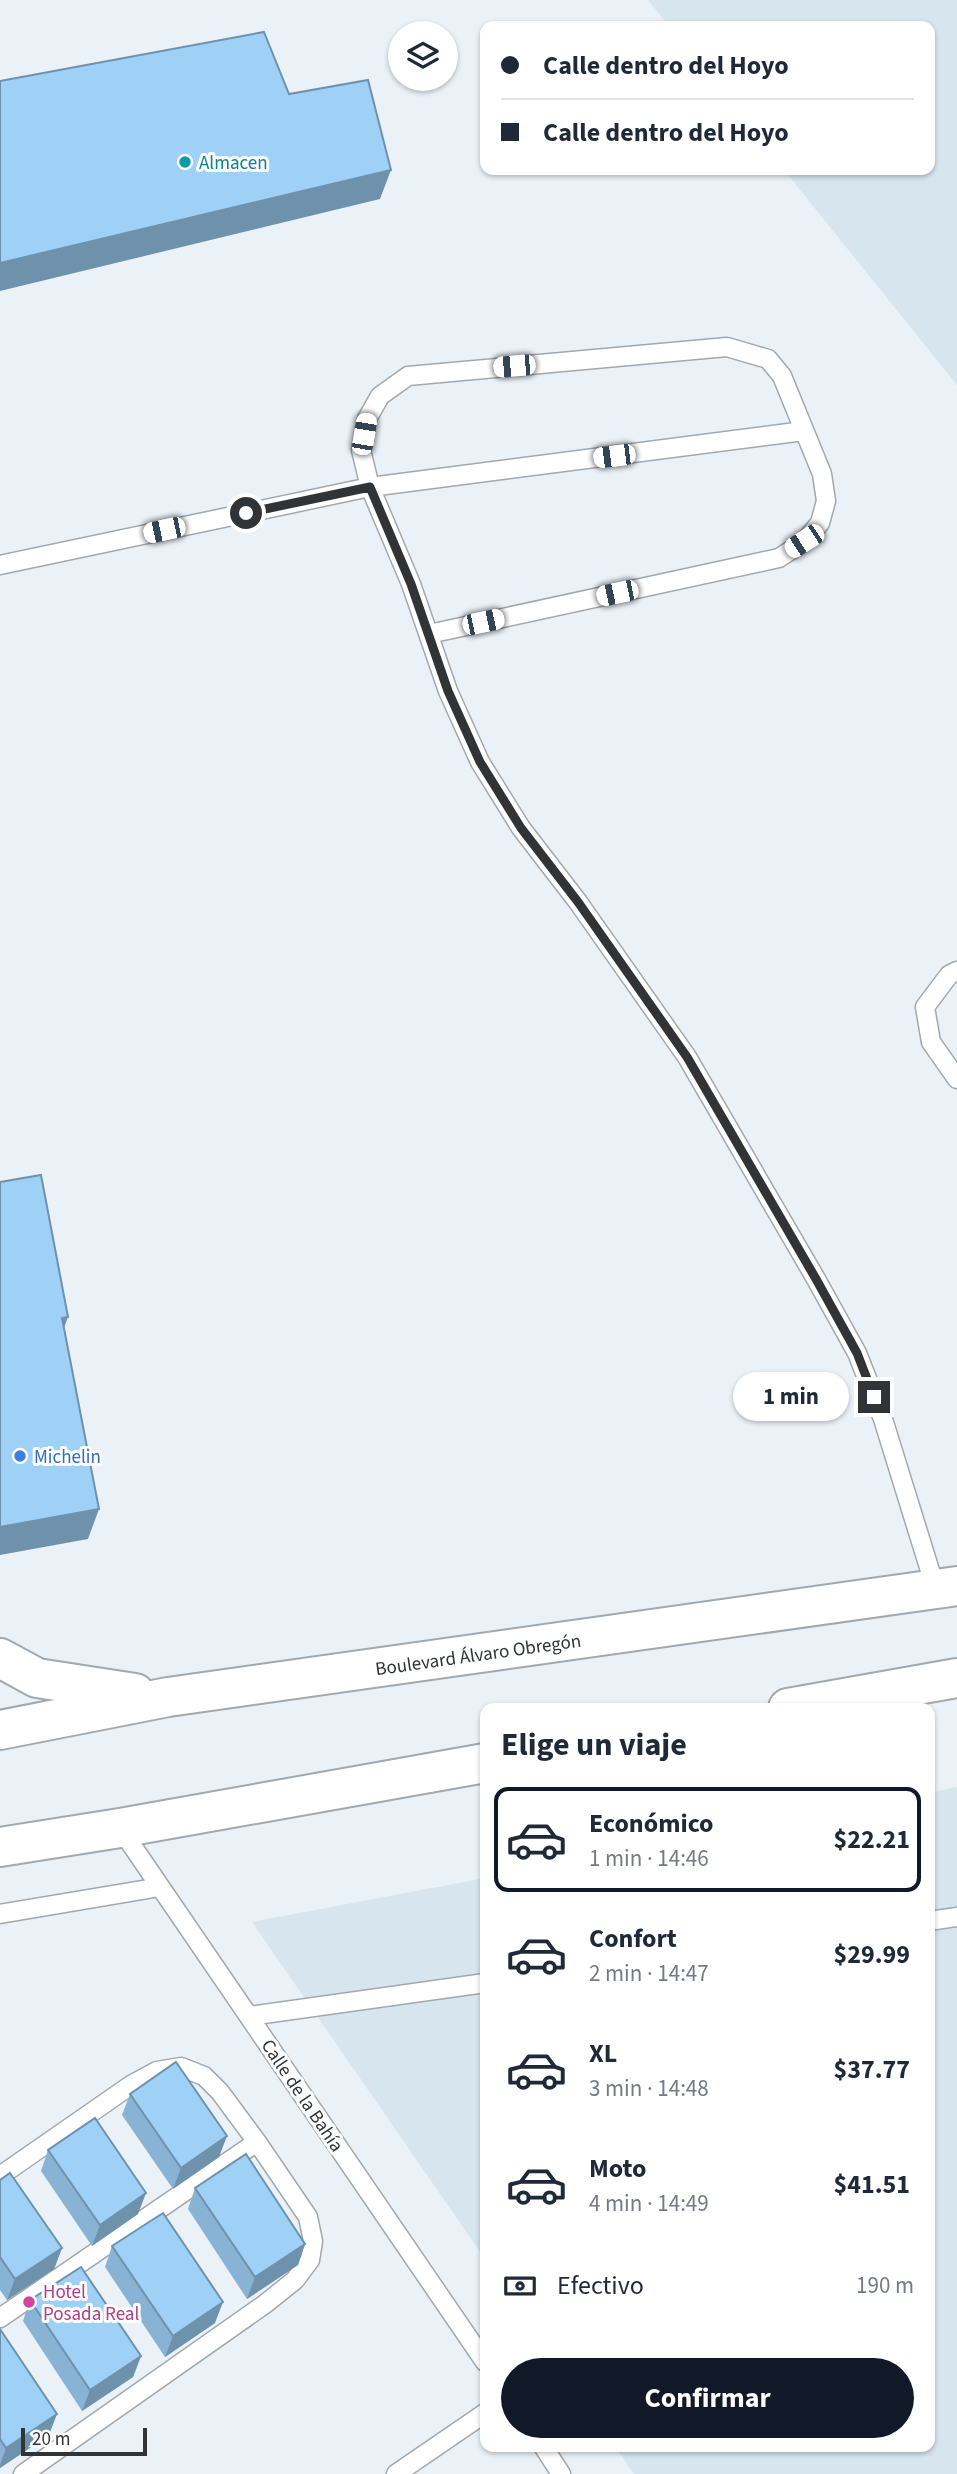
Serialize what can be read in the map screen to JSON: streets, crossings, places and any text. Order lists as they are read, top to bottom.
{
  "streets": {
    "highway": ["Boulevard Álvaro Obregón"],
    "lane": ["Calle de la Bahía"]
  },
  "places": ["Almacen", "Michelin", "Hotel Posada Real"],
  "scale_bar": "20 m",
  "page": {
    "banner": ["Calle dentro del Hoyo", "Calle dentro del Hoyo"],
    "bubble": "1 min",
    "heading": "Elige un viaje",
    "list": [
      {
        "name": "Económico",
        "note": "1 min · 14:46",
        "value": "$22.21"
      },
      {
        "name": "Confort",
        "note": "2 min · 14:47",
        "value": "$29.99"
      },
      {
        "name": "XL",
        "note": "3 min · 14:48",
        "value": "$37.77"
      },
      {
        "name": "Moto",
        "note": "4 min · 14:49",
        "value": "$41.51"
      }
    ],
    "pay": ["Efectivo", "190 m"],
    "buttons": "Confirmar",
    "scale": "20 m"
  }
}
